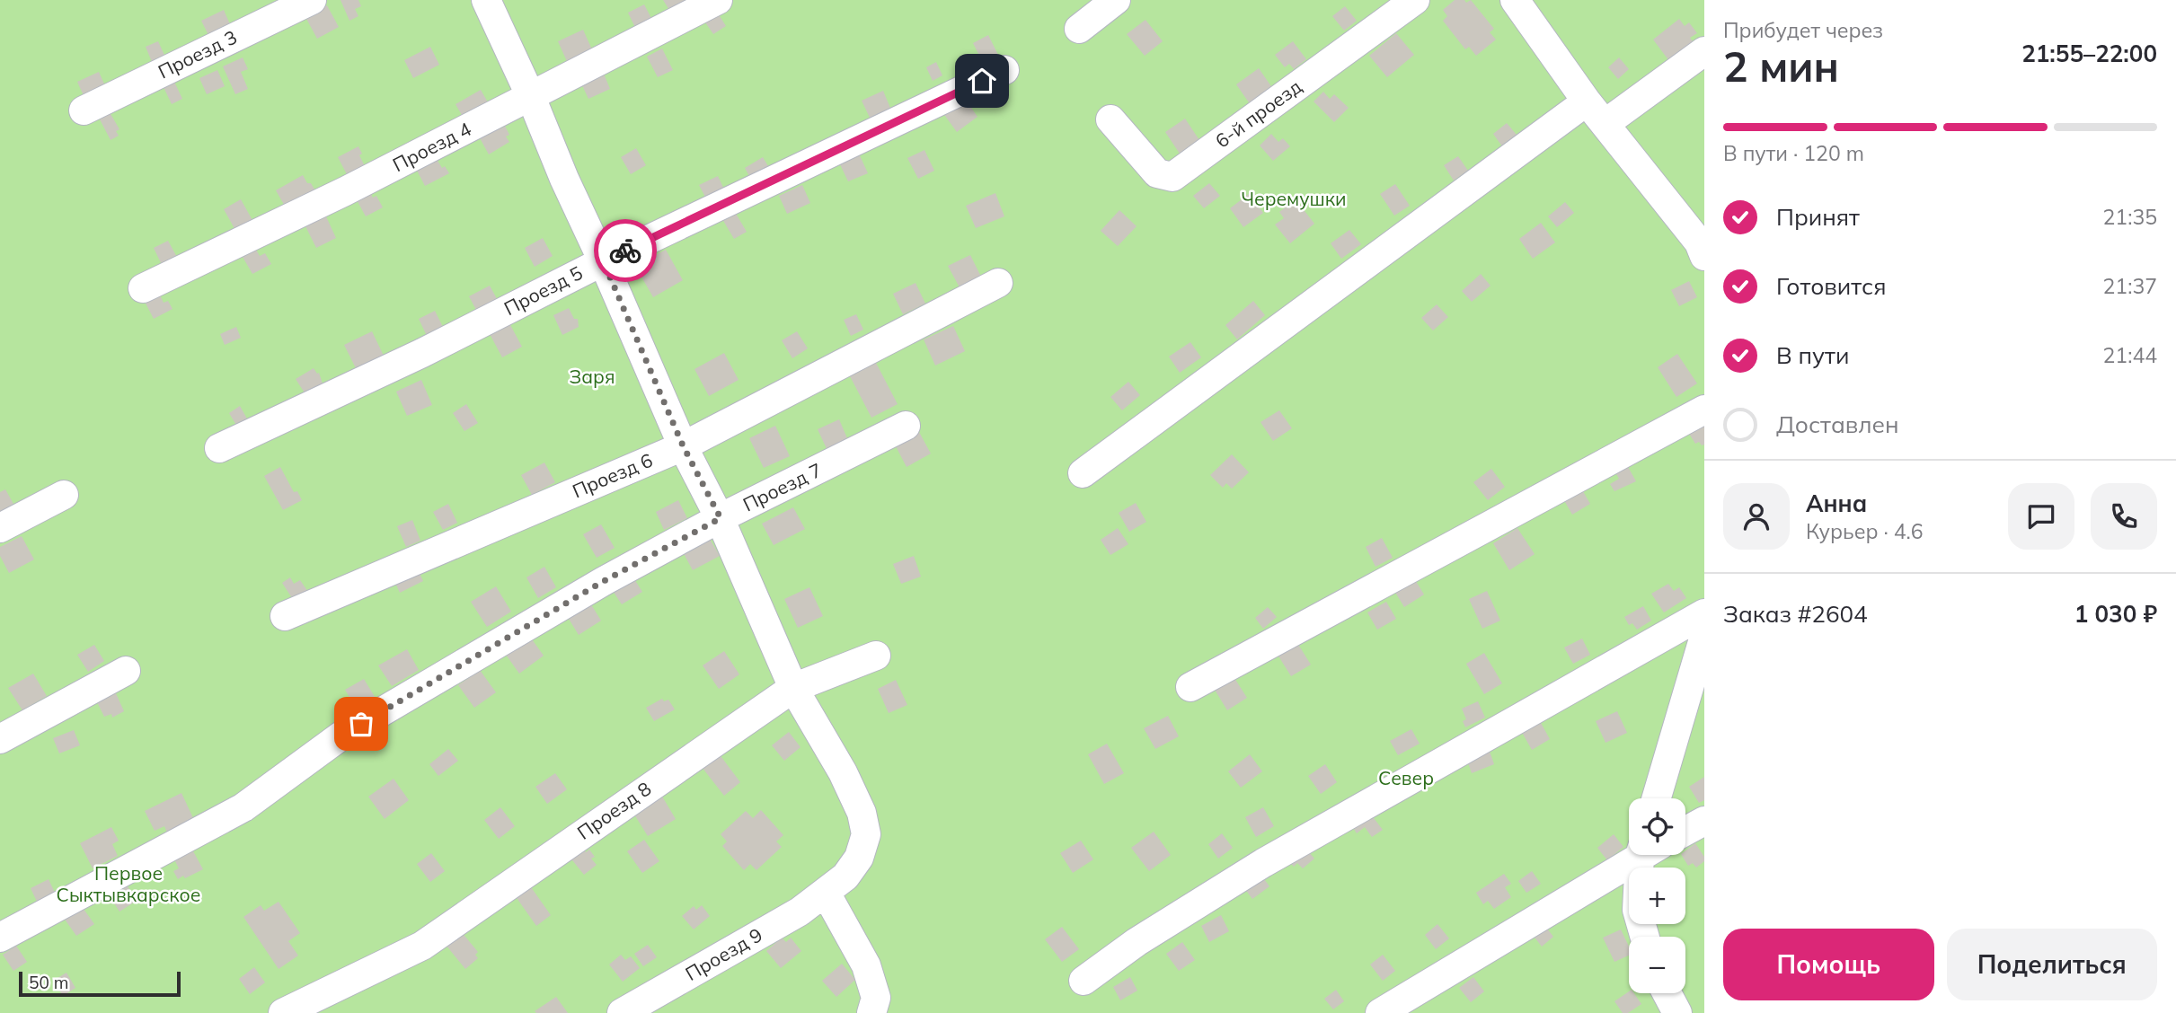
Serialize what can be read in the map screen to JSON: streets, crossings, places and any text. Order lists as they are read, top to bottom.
{
  "streets": {
    "street": [
      "Проезд 3",
      "6-й проезд",
      "Проезд 4",
      "Проезд 5",
      "Проезд 6",
      "Проезд 7",
      "Проезд 8",
      "Проезд 9"
    ]
  },
  "crossings": [
    ["Проезд 4", "Проезд 9"],
    ["Проезд 5", "Проезд 9"],
    ["Проезд 6", "Проезд 9"],
    ["Проезд 7", "Проезд 9"],
    ["Проезд 8", "Проезд 9"]
  ],
  "parks": [
    "Черемушки",
    "Заря",
    "Север",
    "Первое Сыктывкарское"
  ],
  "scale_bar": "50 m",
  "page": {
    "heading": ["2 мин", "Прибудет через", "21:55–22:00"],
    "panel": [
      "Анна",
      "Курьер · 4.6",
      "Заказ #2604",
      "1 030 ₽"
    ],
    "bar": "В пути · 120 m",
    "list": [
      ["Принят", "21:35"],
      ["Готовится", "21:37"],
      ["В пути", "21:44"],
      "Доставлен"
    ],
    "map_buttons": ["+", "−"],
    "buttons": ["Помощь", "Поделиться"],
    "scale": "50 m"
  }
}
